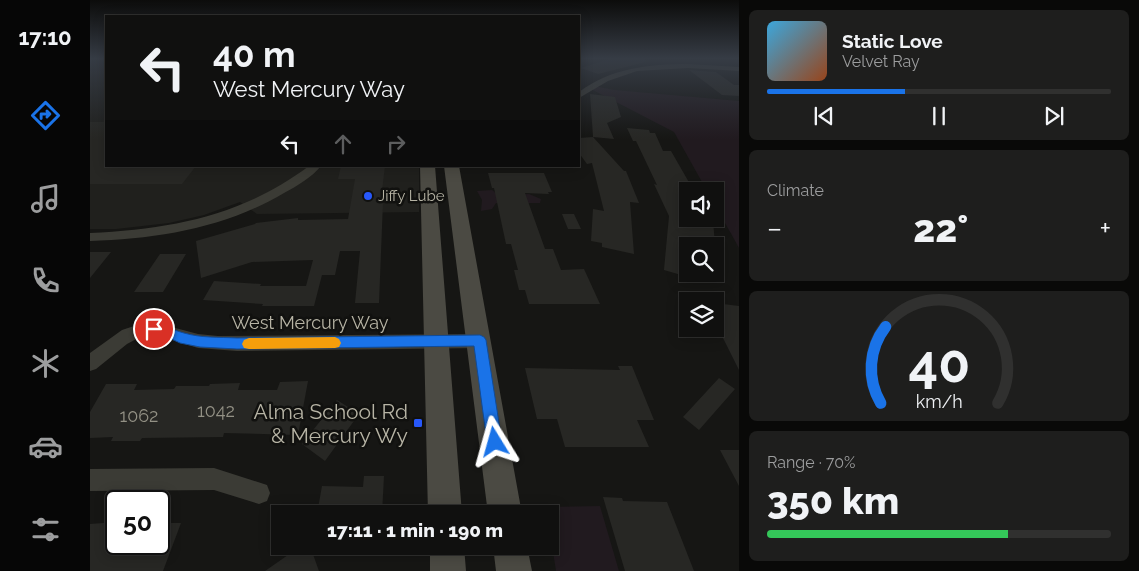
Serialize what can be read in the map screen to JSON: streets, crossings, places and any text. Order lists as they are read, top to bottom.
{
  "streets": {
    "street": ["West Mercury Way"]
  },
  "places": {
    "other": ["Jiffy Lube"],
    "transit": ["Alma School Rd & Mercury Wy"]
  },
  "house_numbers": ["1042", "1062"],
  "page": {
    "tabs": "17:10",
    "turn": ["40 m", "West Mercury Way"],
    "song": ["Static Love", "Velvet Ray"],
    "tile": [
      "Climate",
      ["Range · 70%", "350 km"]
    ],
    "heat": ["−", "22°", "+"],
    "limit": "50",
    "trip": "17:11 · 1 min · 190 m",
    "gauge": ["40", "km/h"]
  }
}
